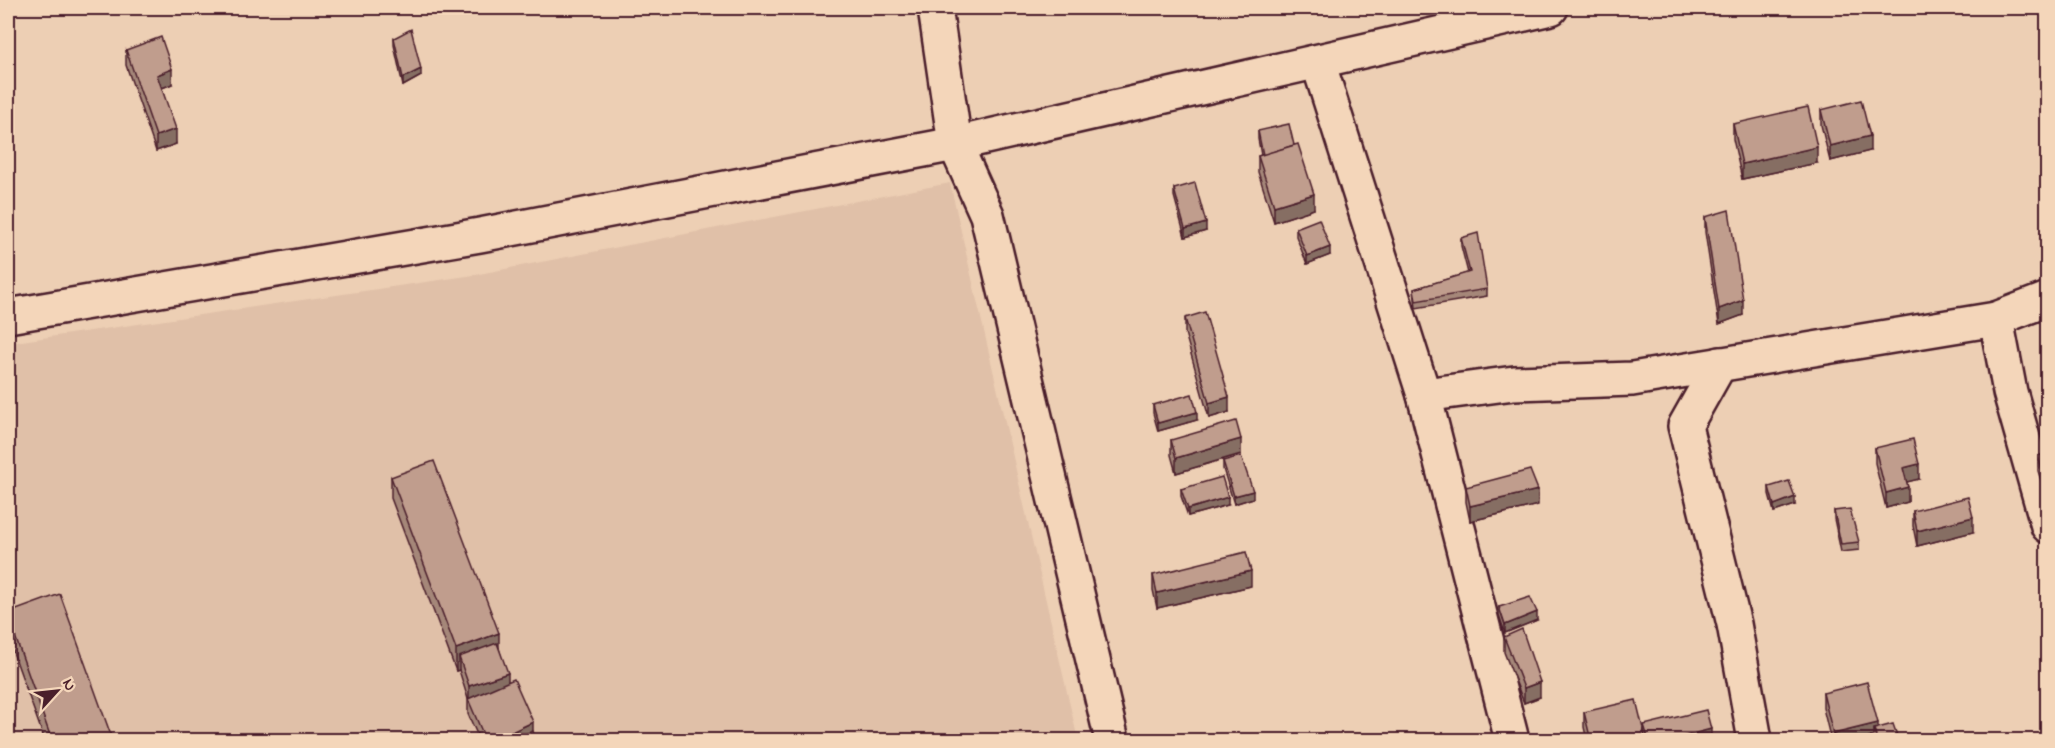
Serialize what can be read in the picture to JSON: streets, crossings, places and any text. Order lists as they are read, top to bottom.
{
  "north": "top right"
}
